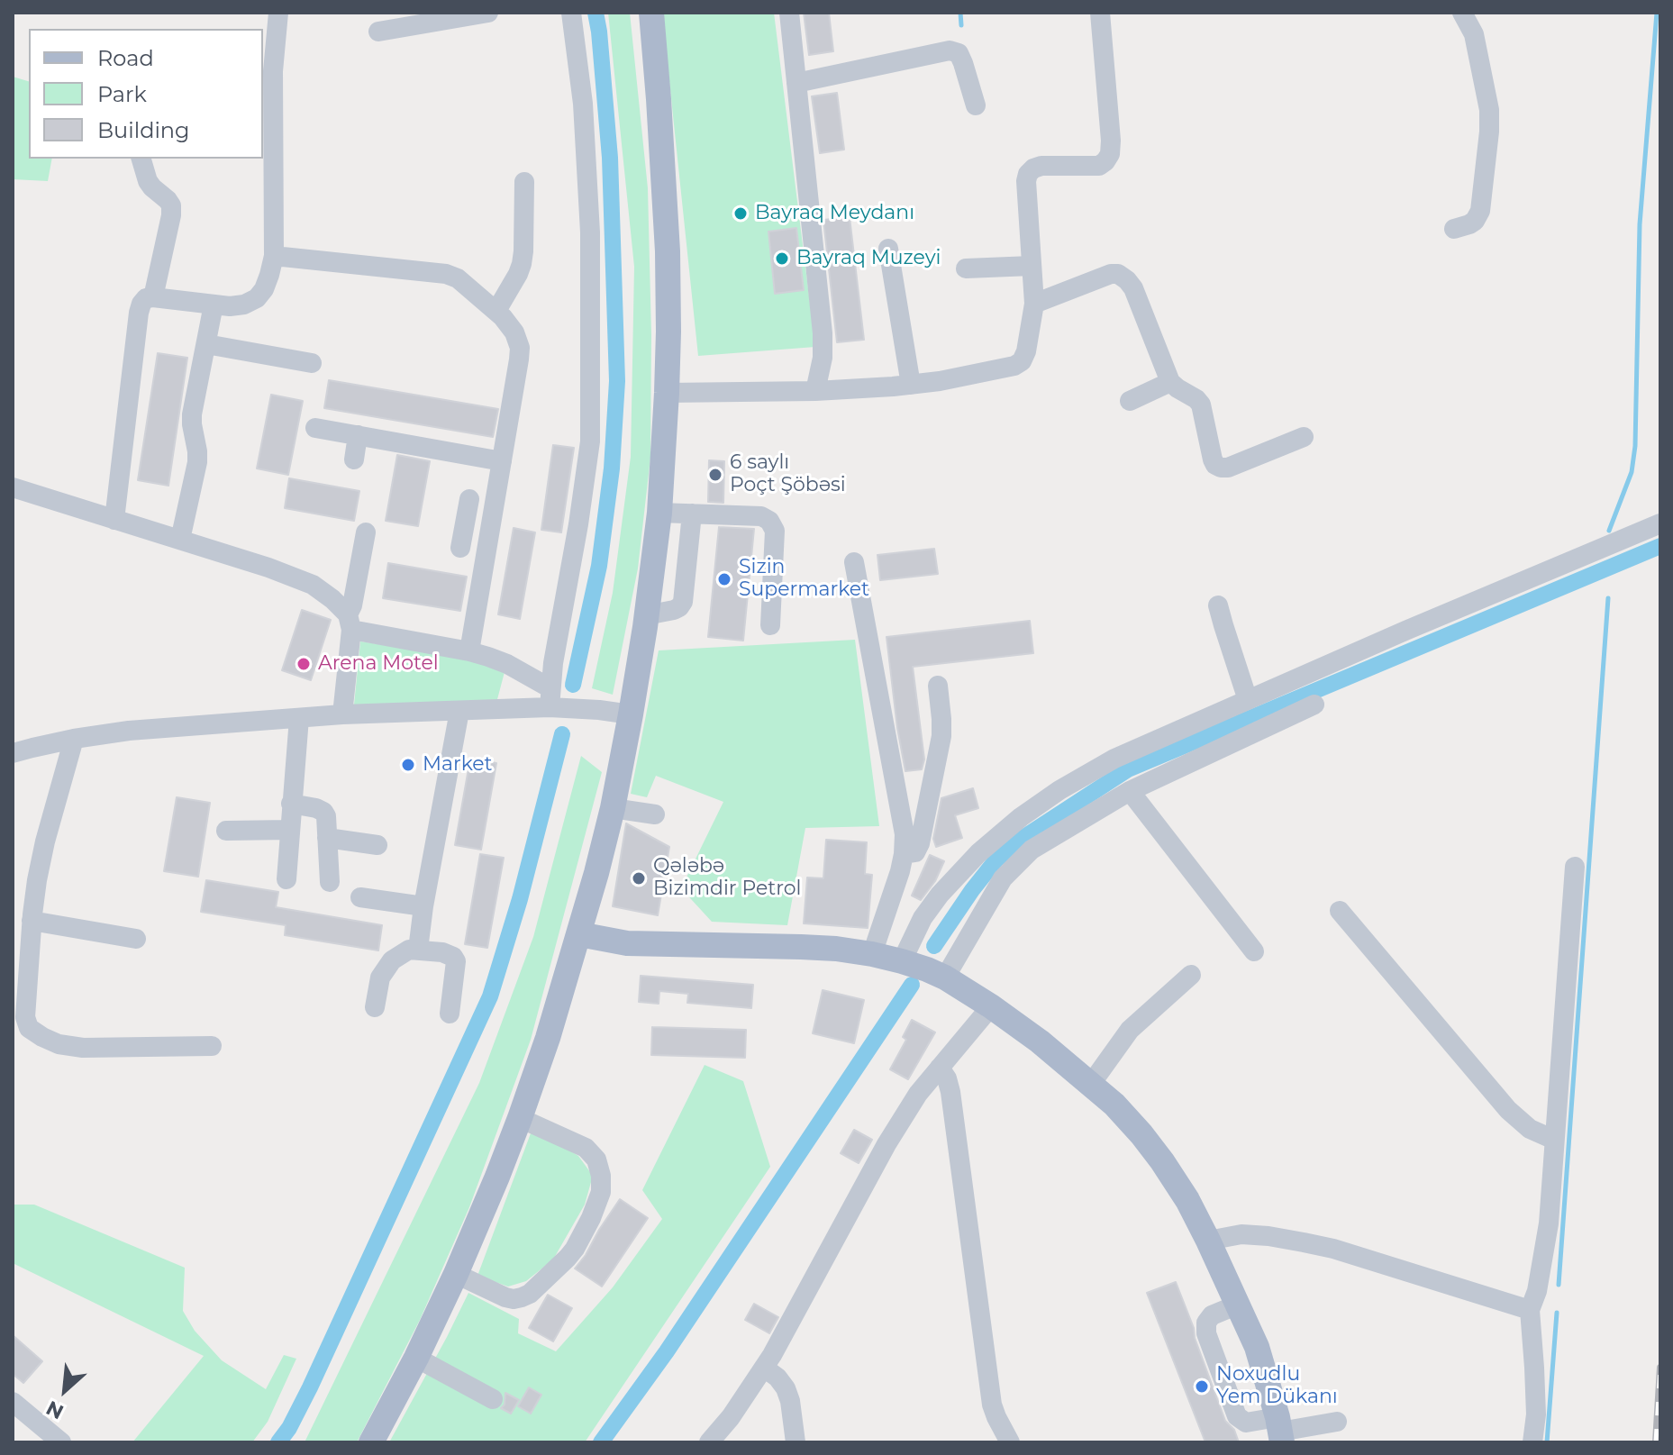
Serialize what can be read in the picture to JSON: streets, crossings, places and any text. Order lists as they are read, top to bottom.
{
  "places": [
    "Bayraq Meydanı",
    "Bayraq Muzeyi",
    "6 saylı Poçt Şöbəsi",
    "Sizin Supermarket",
    "Arena Motel",
    "Market",
    "Qələbə Bizimdir Petrol",
    "Noxudlu Yem Dükanı"
  ],
  "legend": ["Road", "Park", "Building"],
  "north": "bottom left"
}
